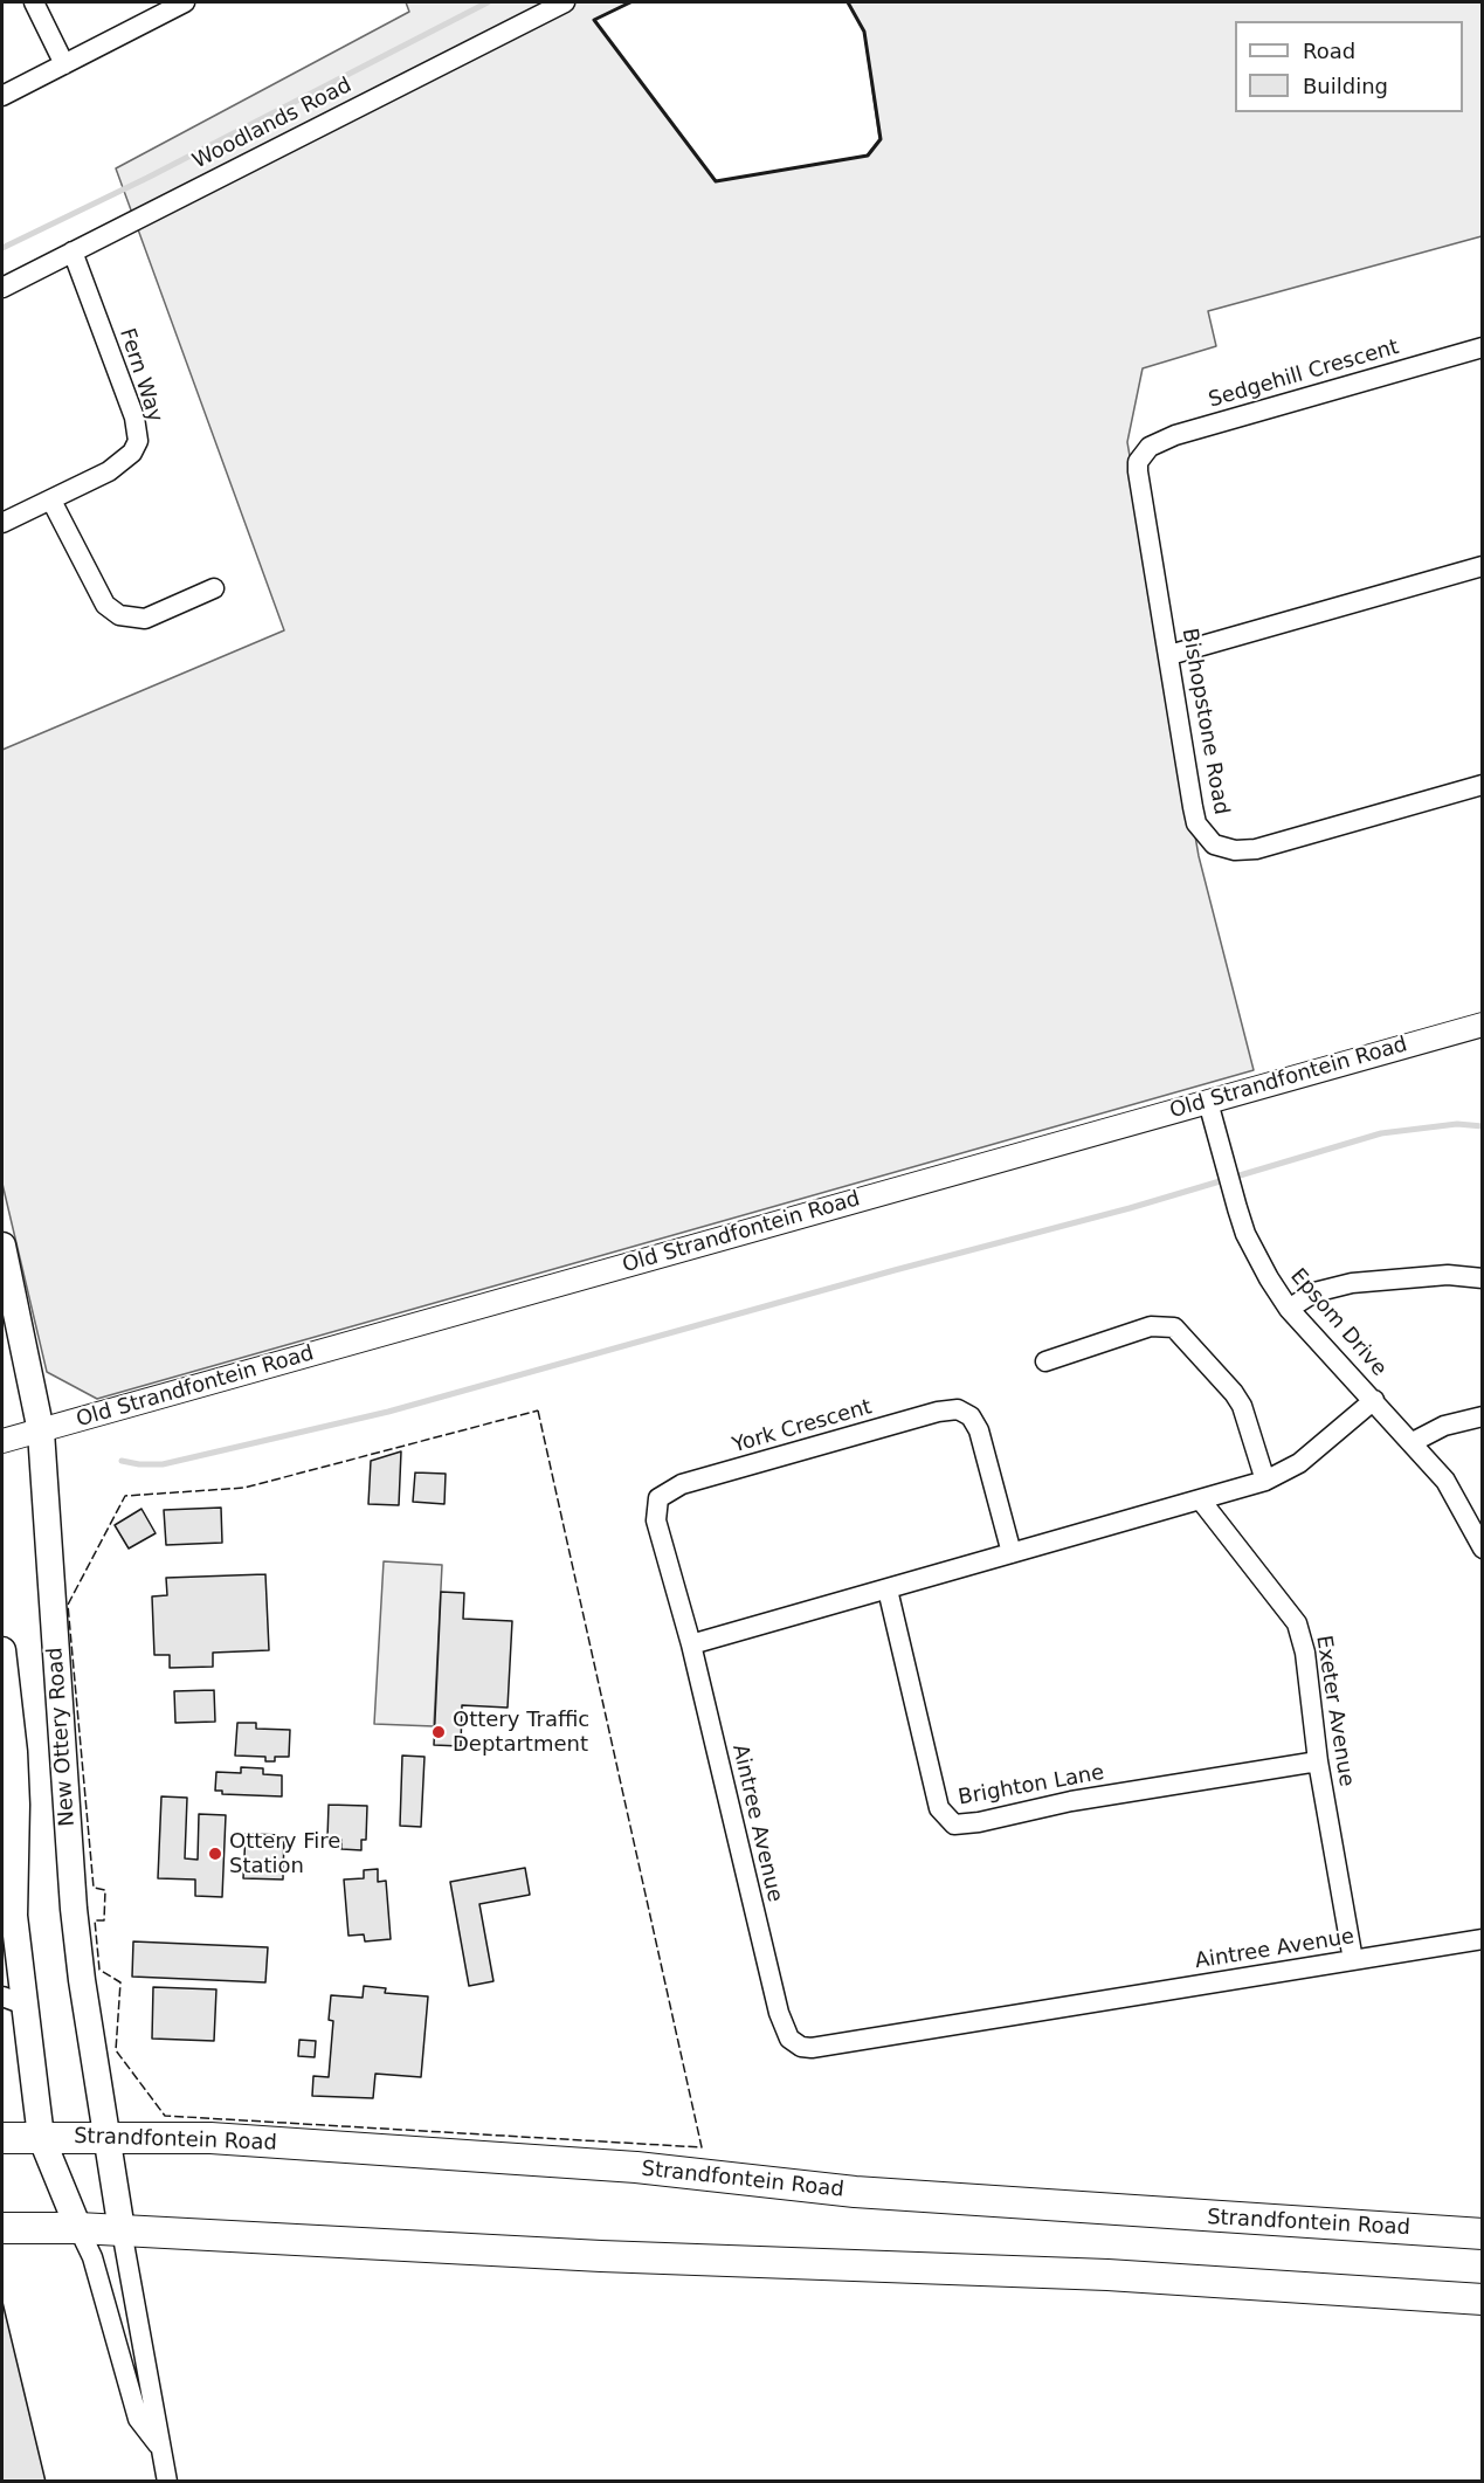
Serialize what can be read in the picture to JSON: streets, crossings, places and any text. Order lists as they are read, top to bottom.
{
  "streets": {
    "main road": ["New Ottery Road", "Strandfontein Road"],
    "street": [
      "Woodlands Road",
      "Sedgehill Crescent",
      "Fern Way",
      "Bishopstone Road",
      "Old Strandfontein Road",
      "Epsom Drive",
      "York Crescent",
      "Exeter Avenue",
      "Brighton Lane",
      "Aintree Avenue"
    ]
  },
  "crossings": [
    ["Woodlands Road", "Fern Way"],
    ["Sedgehill Crescent", "Bishopstone Road"],
    ["Old Strandfontein Road", "Epsom Drive"],
    ["Old Strandfontein Road", "New Ottery Road"],
    ["York Crescent", "Aintree Avenue"],
    ["Exeter Avenue", "Brighton Lane"],
    ["Exeter Avenue", "Aintree Avenue"],
    ["New Ottery Road", "Strandfontein Road"]
  ],
  "places": ["Ottery Traffic Deptartment", "Ottery Fire Station"],
  "legend": ["Road", "Building"]
}
